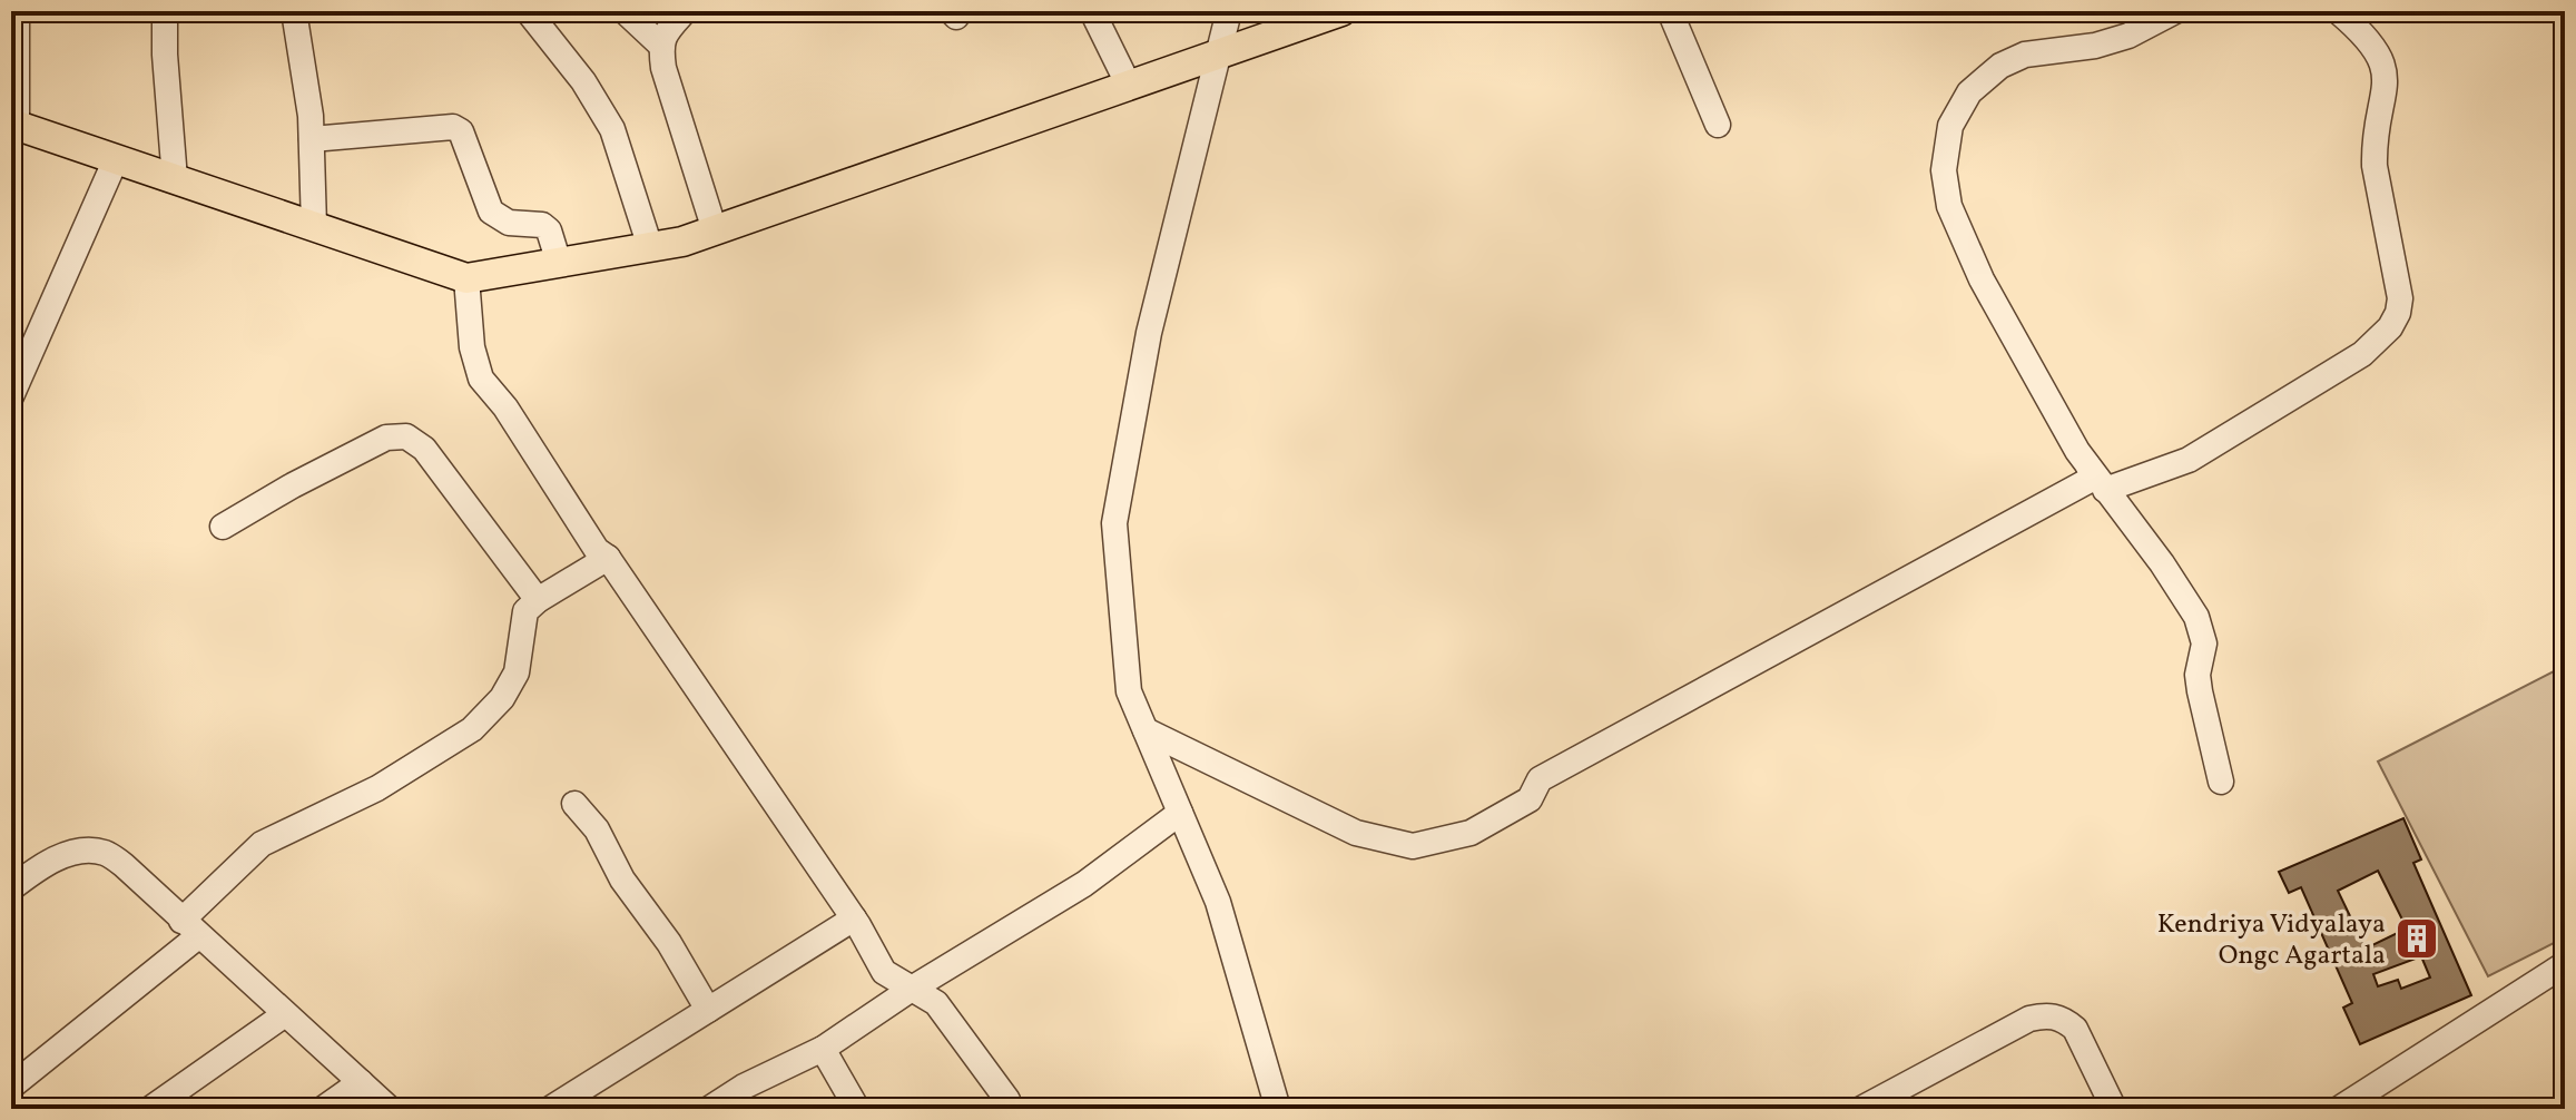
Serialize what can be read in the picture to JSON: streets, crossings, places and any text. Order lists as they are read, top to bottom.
{
  "places": {
    "building": ["Kendriya Vidyalaya Ongc Agartala"]
  }
}
